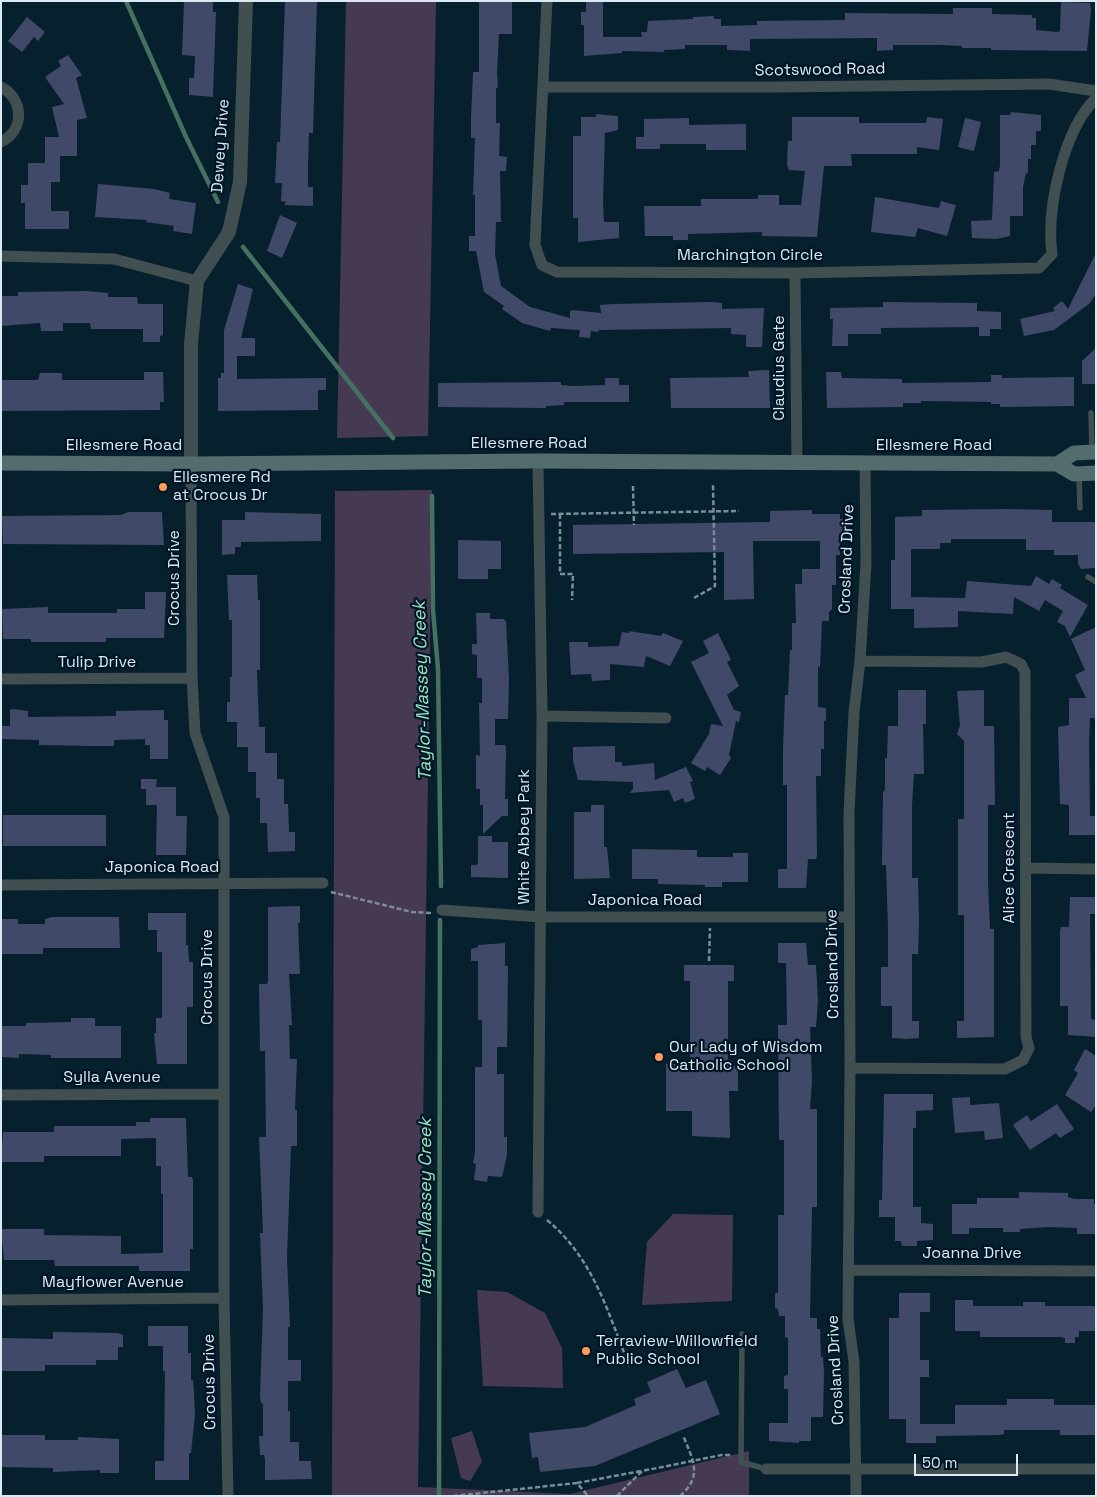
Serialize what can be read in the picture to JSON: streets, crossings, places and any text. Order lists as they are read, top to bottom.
{
  "streets": {
    "main road": ["Ellesmere Road"],
    "street": [
      "Scotswood Road",
      "Dewey Drive",
      "Marchington Circle",
      "Claudius Gate",
      "Crosland Drive",
      "Crocus Drive",
      "Tulip Drive",
      "White Abbey Park",
      "Japonica Road",
      "Alice Crescent",
      "Sylla Avenue",
      "Joanna Drive",
      "Mayflower Avenue"
    ]
  },
  "crossings": [
    ["Scotswood Road", "Marchington Circle"],
    ["Dewey Drive", "Ellesmere Road"],
    ["Dewey Drive", "Crocus Drive"],
    ["Marchington Circle", "Claudius Gate"],
    ["Claudius Gate", "Ellesmere Road"],
    ["Ellesmere Road", "Crosland Drive"],
    ["Ellesmere Road", "Crocus Drive"],
    ["Ellesmere Road", "White Abbey Park"],
    ["Crosland Drive", "Japonica Road"],
    ["Crosland Drive", "Alice Crescent"],
    ["Crosland Drive", "Joanna Drive"],
    ["Crocus Drive", "Tulip Drive"],
    ["Crocus Drive", "Japonica Road"],
    ["Crocus Drive", "Sylla Avenue"],
    ["Crocus Drive", "Mayflower Avenue"],
    ["White Abbey Park", "Japonica Road"]
  ],
  "water": ["Taylor-Massey Creek"],
  "places": ["Ellesmere Rd at Crocus Dr", "Our Lady of Wisdom Catholic School", "Terraview-Willowfield Public School"],
  "scale_bar": "50 m"
}
